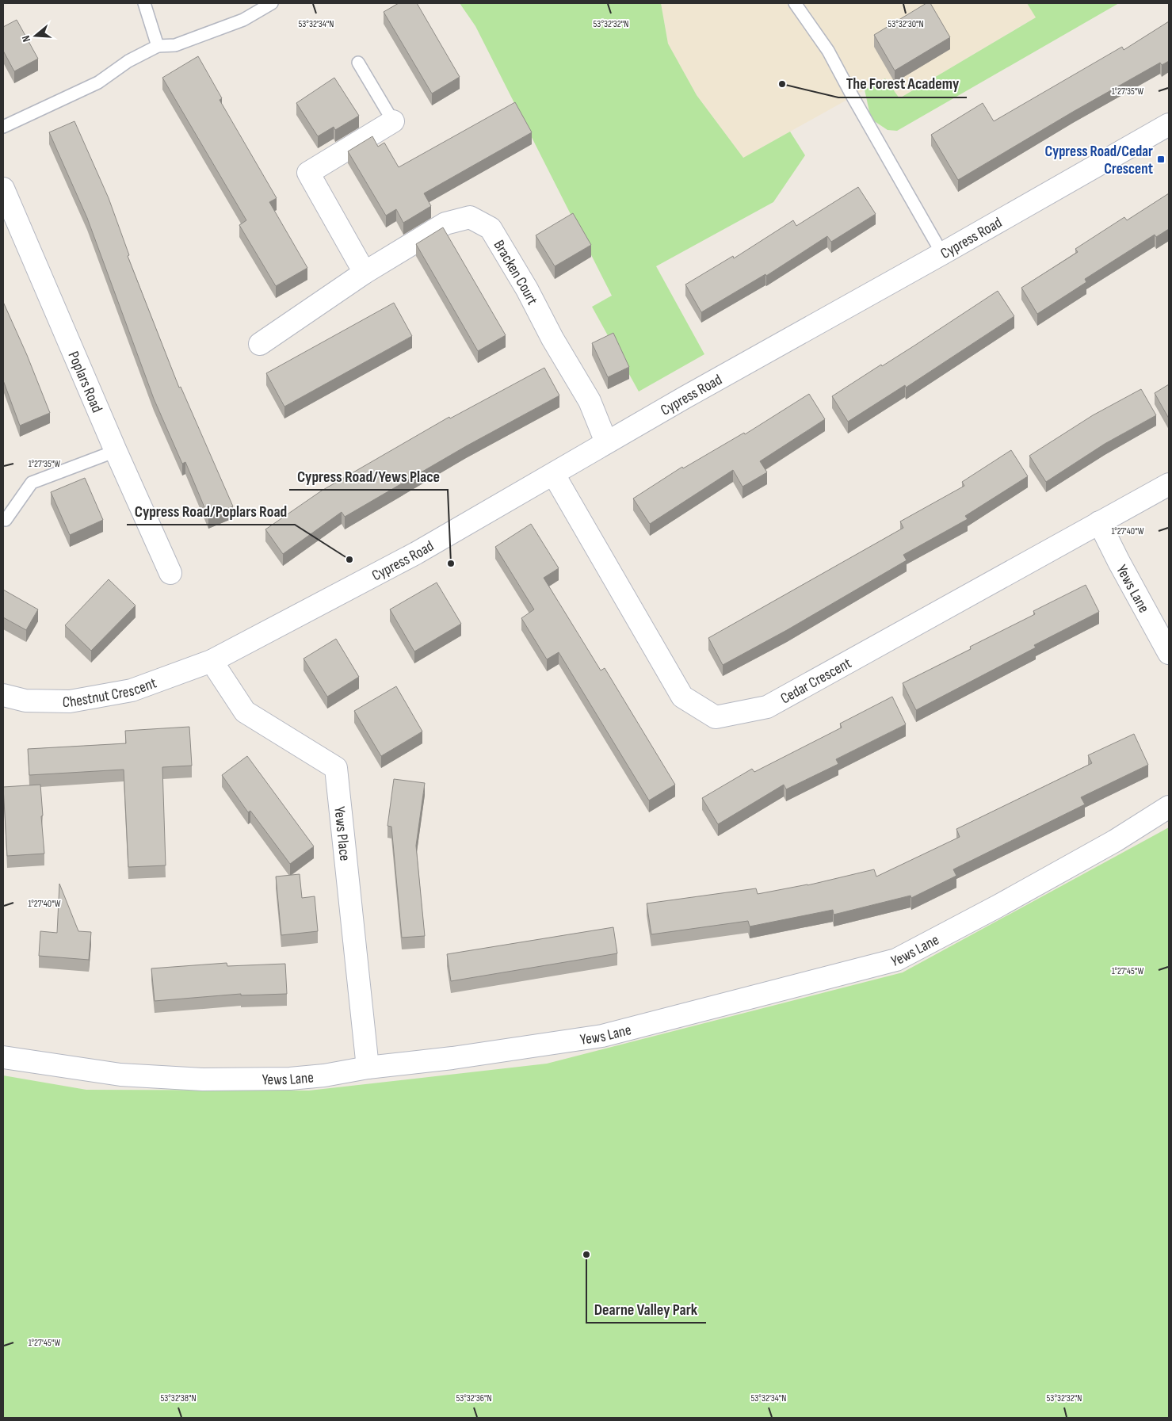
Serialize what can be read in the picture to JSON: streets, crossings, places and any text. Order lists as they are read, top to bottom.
{
  "streets": {
    "street": [
      "Cypress Road",
      "Bracken Court",
      "Poplars Road",
      "Yews Lane",
      "Cedar Crescent",
      "Chestnut Crescent",
      "Yews Place"
    ]
  },
  "crossings": [
    ["Cypress Road", "Bracken Court"],
    ["Cypress Road", "Cedar Crescent"],
    ["Cypress Road", "Chestnut Crescent"],
    ["Cypress Road", "Yews Place"],
    ["Yews Lane", "Cedar Crescent"],
    ["Yews Lane", "Yews Place"],
    ["Chestnut Crescent", "Yews Place"]
  ],
  "places": {
    "other": [
      "The Forest Academy",
      "Cypress Road/Poplars Road",
      "Cypress Road/Yews Place",
      "Dearne Valley Park"
    ],
    "transit": ["Cypress Road/Cedar Crescent"]
  },
  "north": "left",
  "coordinates": [
    "53°32'34\"N",
    "53°32'32\"N",
    "53°32'30\"N",
    "1°27'35\"W",
    "1°27'40\"W",
    "1°27'45\"W",
    "53°32'38\"N",
    "53°32'36\"N"
  ]
}
